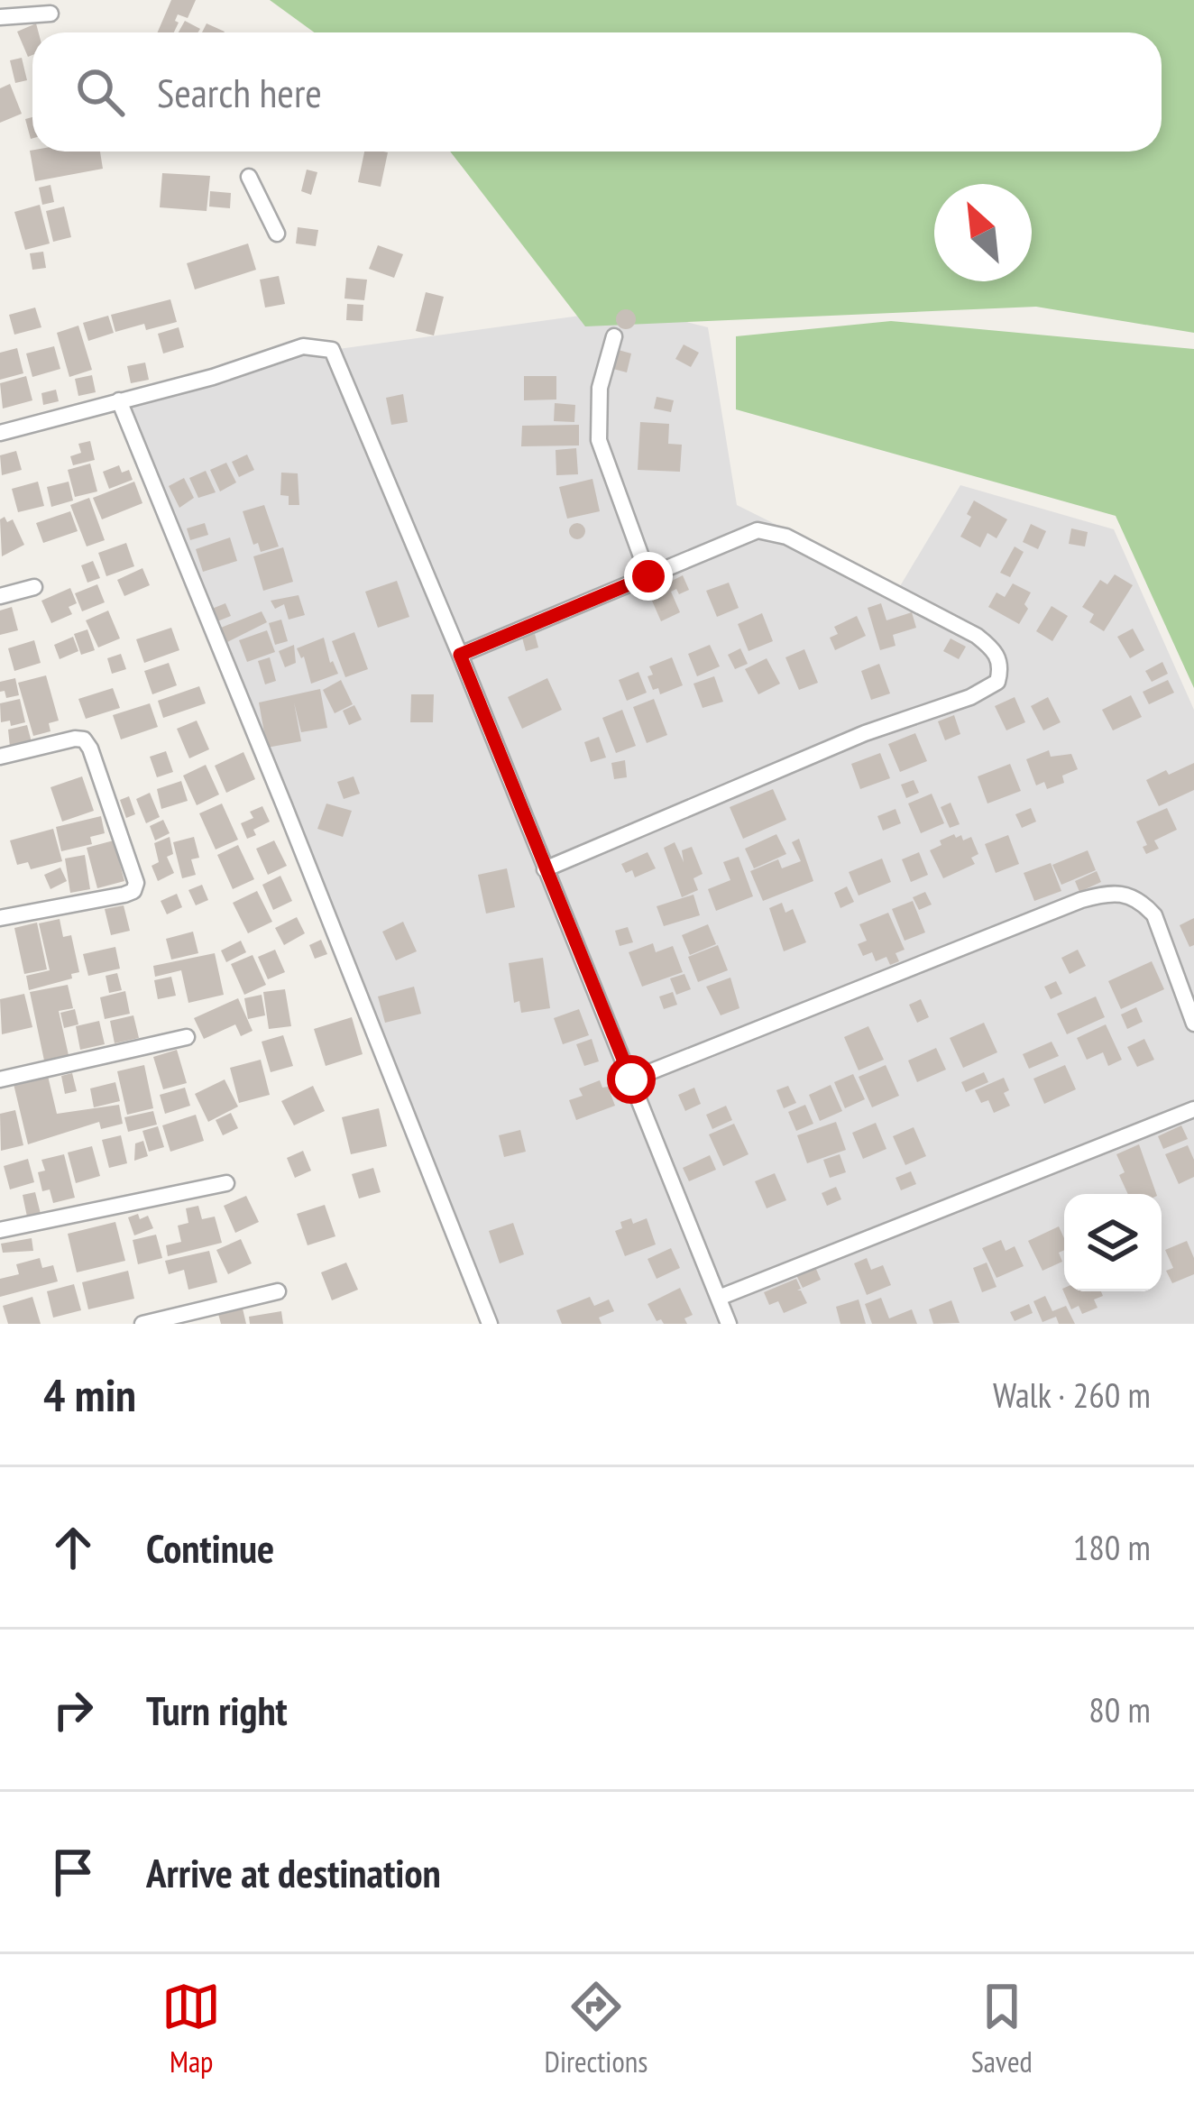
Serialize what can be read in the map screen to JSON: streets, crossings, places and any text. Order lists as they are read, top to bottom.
{
  "north": "top left",
  "page": {
    "search": "Search here",
    "heading": ["4 min", "Walk · 260 m"],
    "list": [
      ["Continue", "180 m"],
      ["Turn right", "80 m"],
      "Arrive at destination"
    ],
    "nav": ["Map", "Directions", "Saved"]
  }
}
